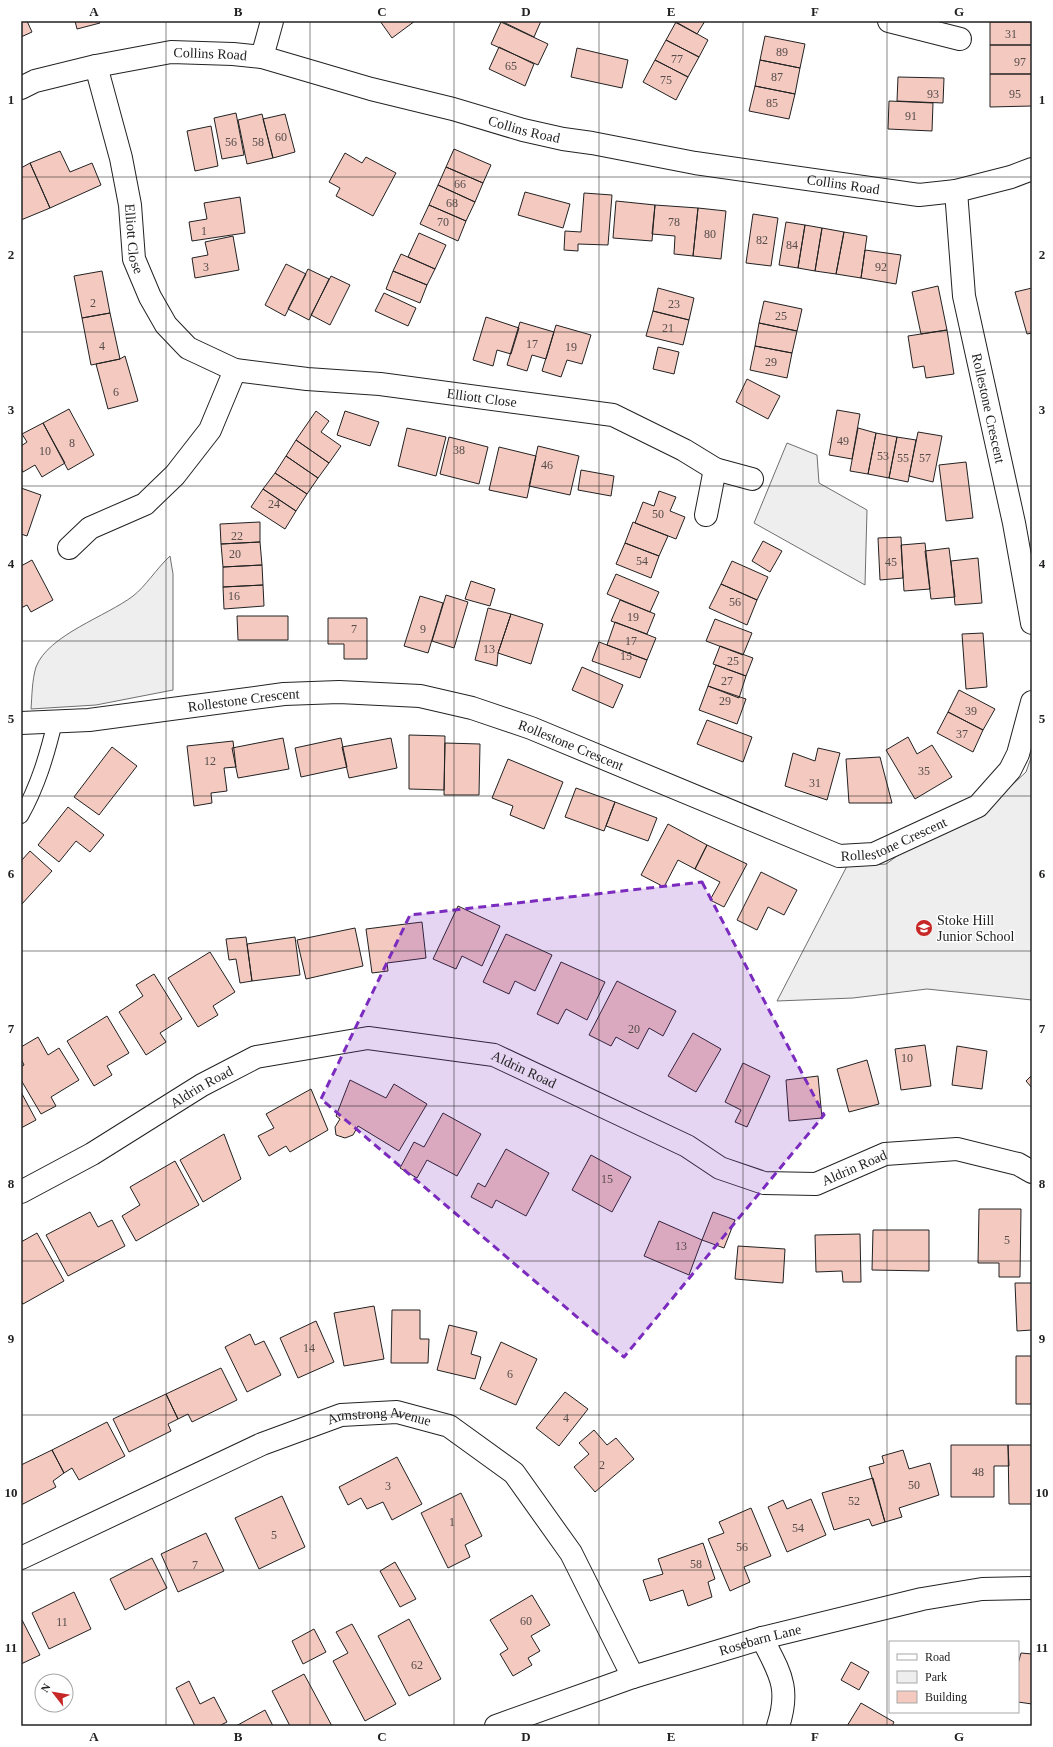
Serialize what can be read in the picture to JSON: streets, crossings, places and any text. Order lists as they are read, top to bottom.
{
  "streets": {
    "street": [
      "Collins Road",
      "Elliott Close",
      "Rollestone Crescent",
      "Aldrin Road",
      "Armstrong Avenue",
      "Rosebarn Lane"
    ]
  },
  "crossings": [
    ["Collins Road", "Elliott Close"],
    ["Collins Road", "Rollestone Crescent"],
    ["Armstrong Avenue", "Rosebarn Lane"]
  ],
  "places": {
    "school or university": ["Stoke Hill Junior School"]
  },
  "house_numbers": [
    "31",
    "89",
    "77",
    "97",
    "65",
    "87",
    "75",
    "93",
    "95",
    "85",
    "91",
    "60",
    "56",
    "58",
    "66",
    "68",
    "70",
    "78",
    "1",
    "80",
    "82",
    "84",
    "3",
    "92",
    "2",
    "23",
    "25",
    "21",
    "17",
    "4",
    "19",
    "29",
    "6",
    "49",
    "8",
    "38",
    "10",
    "53",
    "55",
    "57",
    "46",
    "24",
    "50",
    "22",
    "20",
    "54",
    "45",
    "16",
    "56",
    "19",
    "7",
    "9",
    "17",
    "13",
    "15",
    "25",
    "27",
    "29",
    "39",
    "37",
    "12",
    "35",
    "31",
    "20",
    "10",
    "15",
    "5",
    "13",
    "14",
    "6",
    "4",
    "2",
    "48",
    "50",
    "3",
    "52",
    "1",
    "54",
    "5",
    "56",
    "58",
    "7",
    "60",
    "11",
    "62"
  ],
  "legend": ["Road", "Park", "Building"],
  "north": "top left",
  "grid": {
    "columns": [
      "A",
      "B",
      "C",
      "D",
      "E",
      "F",
      "G"
    ],
    "rows": [
      "1",
      "2",
      "3",
      "4",
      "5",
      "6",
      "7",
      "8",
      "9",
      "10",
      "11"
    ]
  }
}
